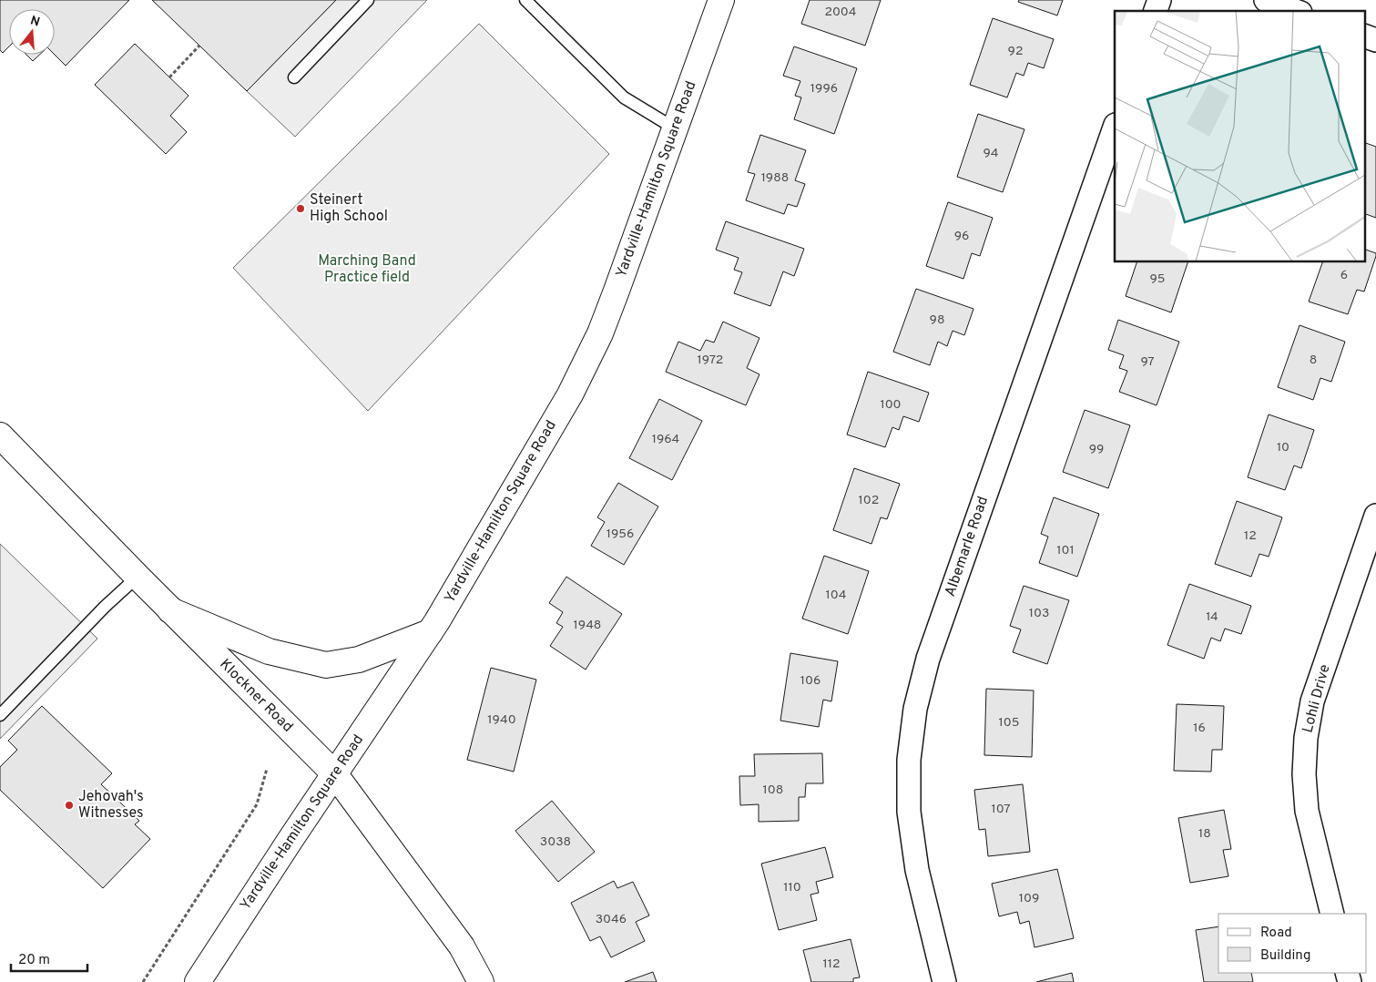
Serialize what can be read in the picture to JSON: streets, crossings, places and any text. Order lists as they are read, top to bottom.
{
  "streets": {
    "street": [
      "Yardville-Hamilton Square Road",
      "Albemarle Road",
      "Klockner Road",
      "Lohli Drive"
    ]
  },
  "crossings": [
    ["Yardville-Hamilton Square Road", "Klockner Road"]
  ],
  "parks": ["Marching Band Practice field"],
  "places": ["Steinert High School", "Jehovah's Witnesses"],
  "house_numbers": [
    "2004",
    "92",
    "1996",
    "94",
    "1988",
    "96",
    "6",
    "95",
    "98",
    "1972",
    "8",
    "97",
    "100",
    "1964",
    "10",
    "99",
    "102",
    "1956",
    "12",
    "101",
    "104",
    "103",
    "14",
    "1948",
    "106",
    "1940",
    "105",
    "16",
    "108",
    "107",
    "18",
    "3038",
    "110",
    "109",
    "3046",
    "112"
  ],
  "legend": ["Road", "Building"],
  "scale_bar": "20 m",
  "north": "top"
}
